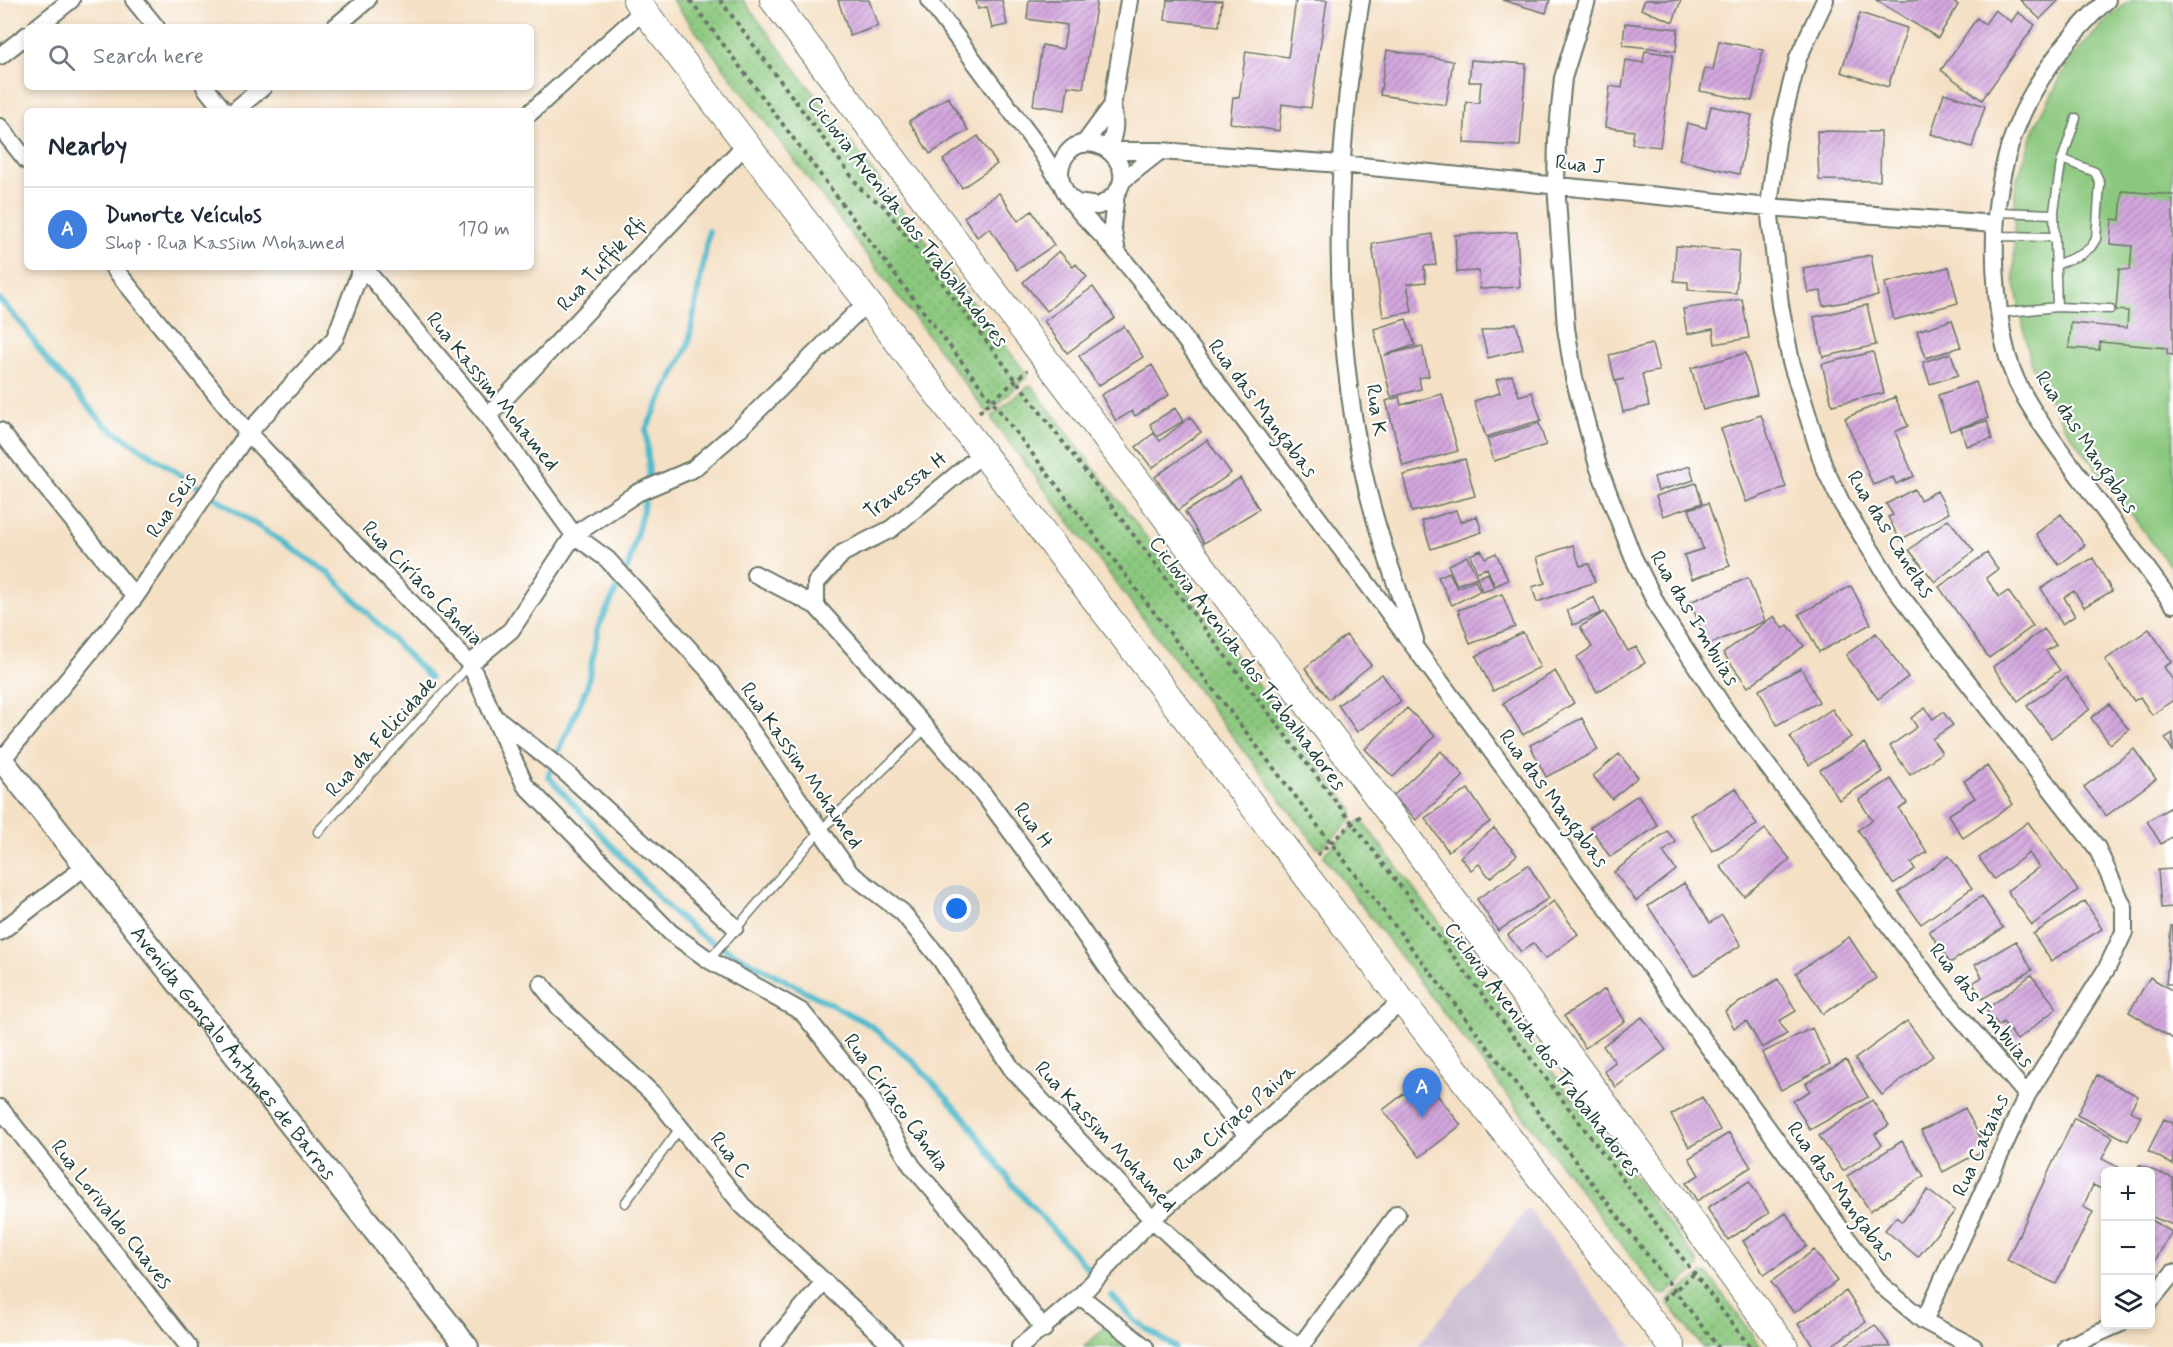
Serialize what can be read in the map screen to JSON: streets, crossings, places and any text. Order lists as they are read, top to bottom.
{
  "streets": {
    "main road": ["Avenida Gonçalo Antunes de Barros"],
    "street": [
      "Rua J",
      "Rua Tuffik Rfi",
      "Rua Kassim Mohamed",
      "Rua das Mangabas",
      "Rua K",
      "Travessa H",
      "Rua Seis",
      "Rua das Canelas",
      "Rua Ciríaco Cândia",
      "Rua das Imbuias",
      "Rua H",
      "Rua Ciriaco Paiva",
      "Rua Cataias",
      "Rua C",
      "Rua Lorivaldo Chaves"
    ],
    "lane": ["Rua da Felicidade"],
    "path": ["Ciclovia Avenida dos Trabalhadores"]
  },
  "crossings": [
    ["Rua J", "Rua das Mangabas"],
    ["Rua J", "Rua K"],
    ["Rua J", "Rua das Canelas"],
    ["Rua J", "Rua das Imbuias"],
    ["Rua Tuffik Rfi", "Rua Kassim Mohamed"],
    ["Rua Kassim Mohamed", "Rua Ciriaco Paiva"],
    ["Rua das Mangabas", "Rua K"],
    ["Rua das Mangabas", "Rua Cataias"],
    ["Travessa H", "Rua H"],
    ["Rua Seis", "Rua Ciríaco Cândia"],
    ["Rua Seis", "Avenida Gonçalo Antunes de Barros"],
    ["Rua das Canelas", "Rua Cataias"],
    ["Rua Ciríaco Cândia", "Rua da Felicidade"],
    ["Rua Ciríaco Cândia", "Rua Ciriaco Paiva"],
    ["Rua das Imbuias", "Rua Cataias"],
    ["Rua H", "Rua Ciriaco Paiva"]
  ],
  "page": {
    "search": "Search here",
    "heading": "Nearby",
    "list": [
      {
        "mark": "A",
        "name": "Dunorte Veículos",
        "note": "Shop · Rua Kassim Mohamed",
        "value": "170 m"
      }
    ],
    "pins": "A",
    "map_buttons": ["+", "−"]
  }
}
